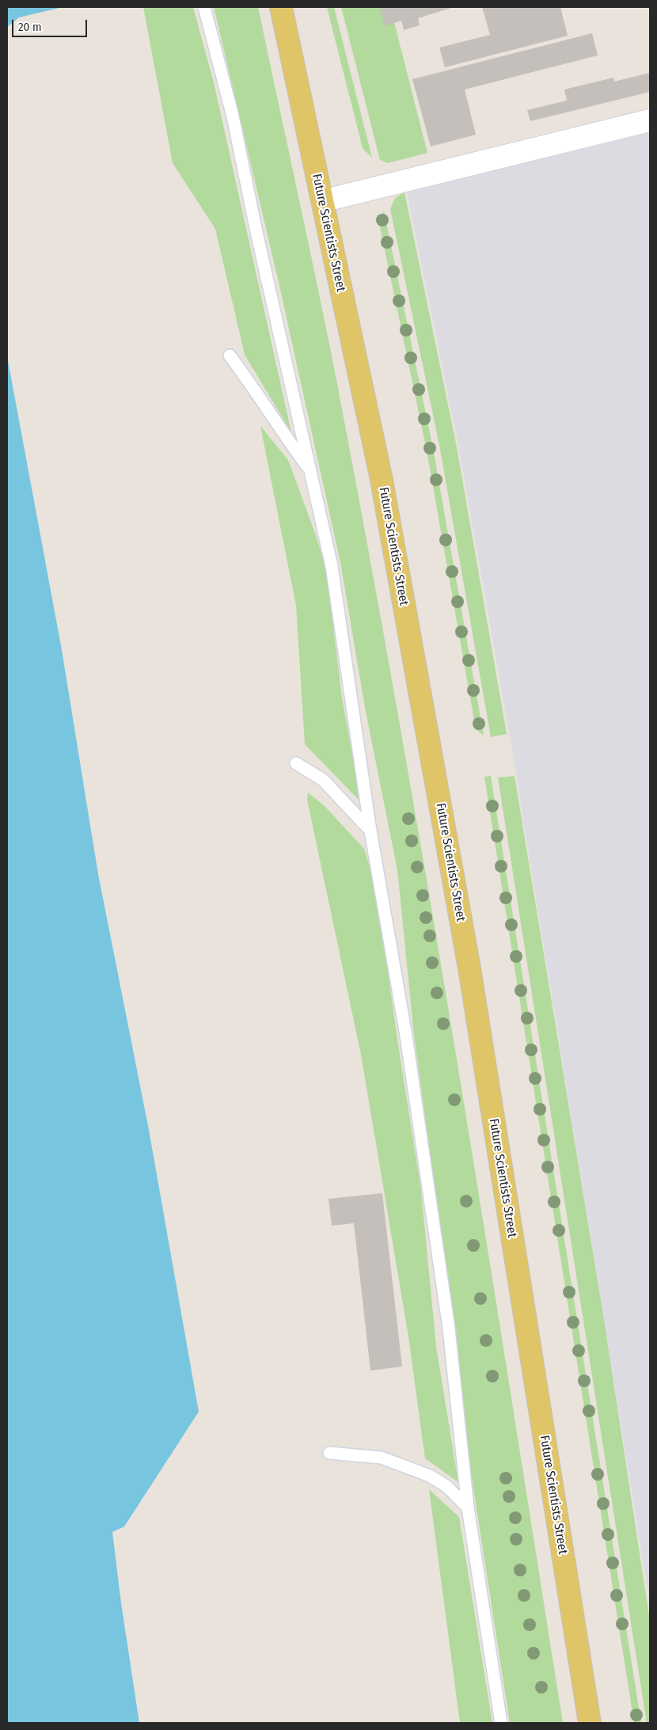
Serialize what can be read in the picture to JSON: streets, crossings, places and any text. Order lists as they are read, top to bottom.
{
  "streets": {
    "main road": ["Future Scientists Street"]
  },
  "scale_bar": "20 m"
}
